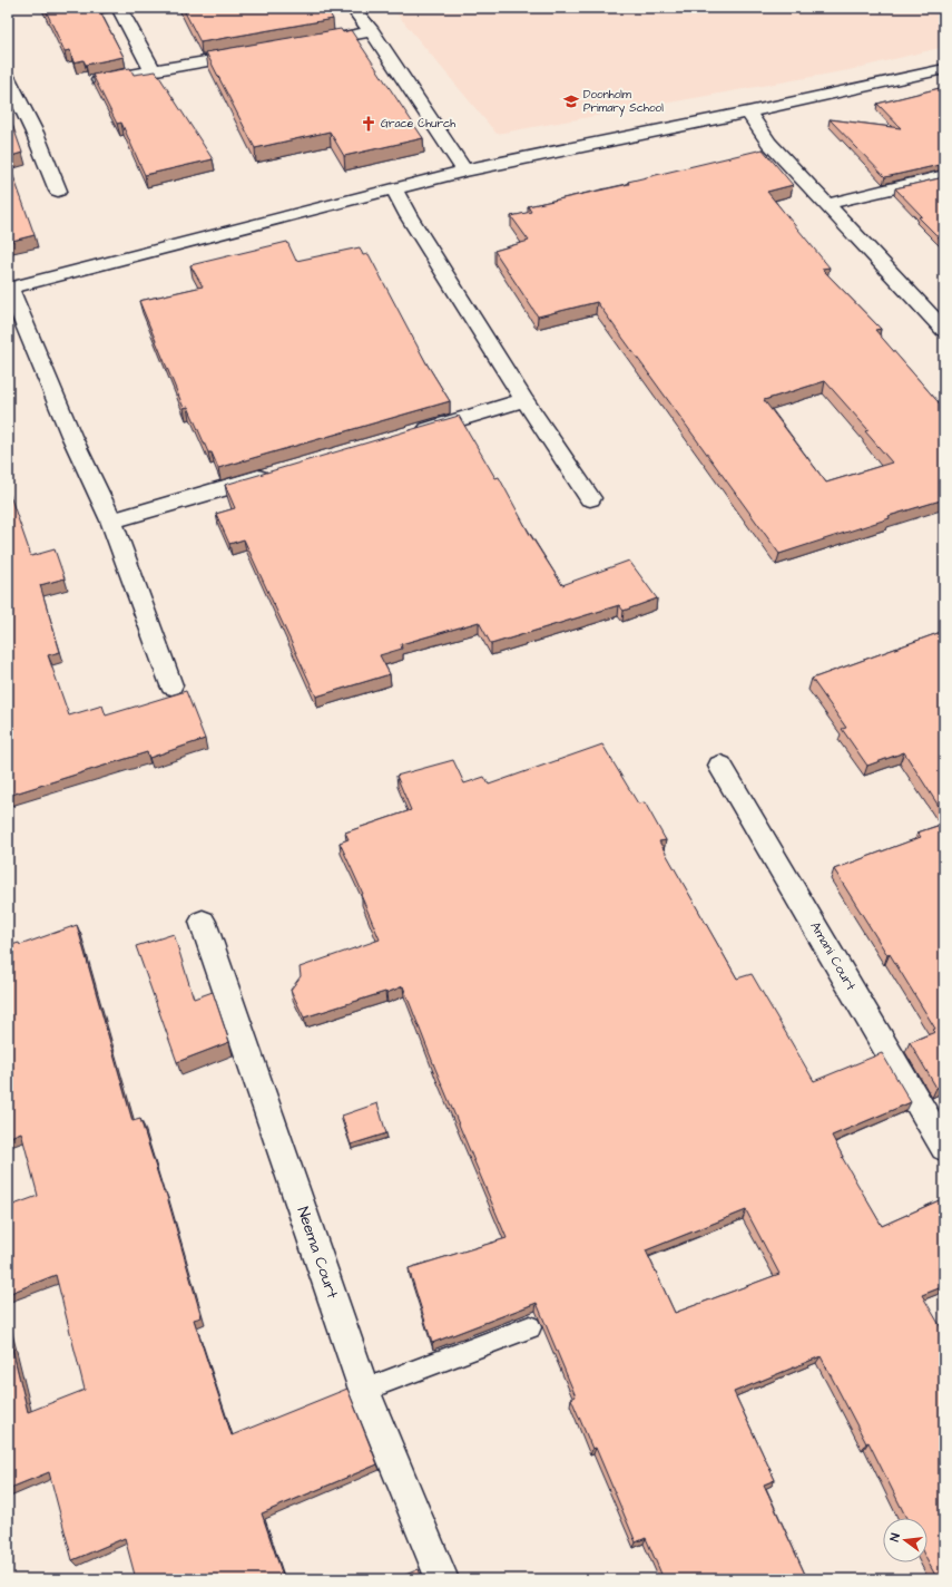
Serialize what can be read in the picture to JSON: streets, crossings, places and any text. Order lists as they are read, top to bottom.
{
  "streets": {
    "street": ["Amani Court", "Neema Court"]
  },
  "places": {
    "school or university": ["Doonholm Primary School"],
    "church": ["Grace Church"]
  },
  "north": "left"
}
